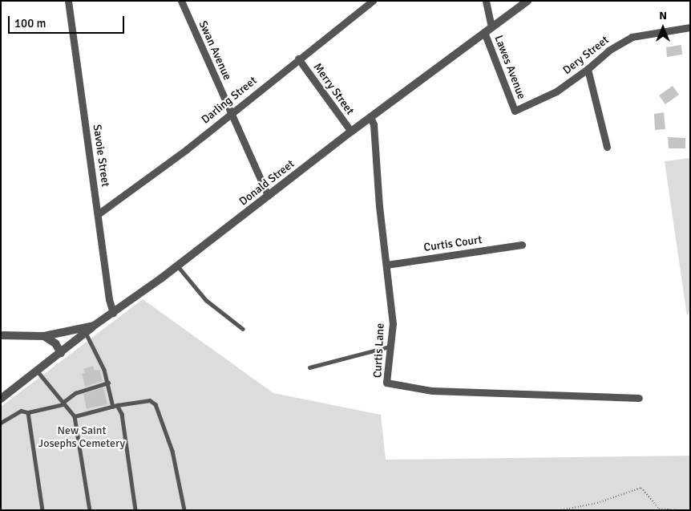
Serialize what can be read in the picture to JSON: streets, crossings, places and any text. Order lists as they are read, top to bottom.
{
  "streets": {
    "street": [
      "Swan Avenue",
      "Dery Street",
      "Lawes Avenue",
      "Merry Street",
      "Darling Street",
      "Savoie Street",
      "Donald Street",
      "Curtis Court",
      "Curtis Lane"
    ]
  },
  "crossings": [
    ["Swan Avenue", "Darling Street"],
    ["Swan Avenue", "Donald Street"],
    ["Dery Street", "Lawes Avenue"],
    ["Lawes Avenue", "Donald Street"],
    ["Merry Street", "Darling Street"],
    ["Merry Street", "Donald Street"],
    ["Darling Street", "Savoie Street"],
    ["Savoie Street", "Donald Street"],
    ["Donald Street", "Curtis Lane"],
    ["Curtis Court", "Curtis Lane"]
  ],
  "parks": ["New Saint Josephs Cemetery"],
  "scale_bar": "100 m",
  "north": "top"
}
